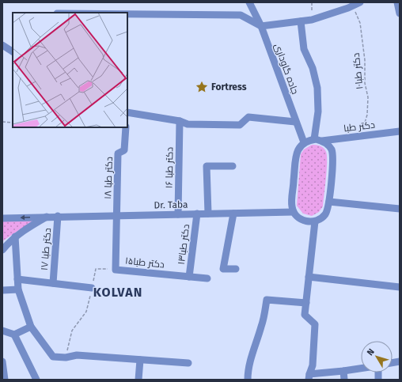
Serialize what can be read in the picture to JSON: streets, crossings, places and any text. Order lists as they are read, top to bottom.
{
  "streets": {
    "street": [
      "جاده گاوداری",
      "دکتر طبا",
      "دکتر طبا ۱۶",
      "دکتر طبا ۱۸",
      "Dr. Taba",
      "دکتر طبا۱۳",
      "دکتر طبا ۱۷",
      "دکتر طبا۱۵"
    ],
    "path": ["دکتر طبا۱۰"]
  },
  "crossings": [
    ["دکتر طبا۱۰", "دکتر طبا"],
    ["دکتر طبا ۱۶", "Dr. Taba"],
    ["دکتر طبا ۱۸", "Dr. Taba"],
    ["دکتر طبا ۱۸", "دکتر طبا۱۵"],
    ["Dr. Taba", "دکتر طبا۱۳"],
    ["Dr. Taba", "دکتر طبا ۱۷"],
    ["Dr. Taba", "دکتر طبا۱۵"],
    ["دکتر طبا۱۳", "دکتر طبا۱۵"]
  ],
  "districts": ["KOLVAN"],
  "places": {
    "place": ["Fortress"]
  },
  "north": "top left"
}
